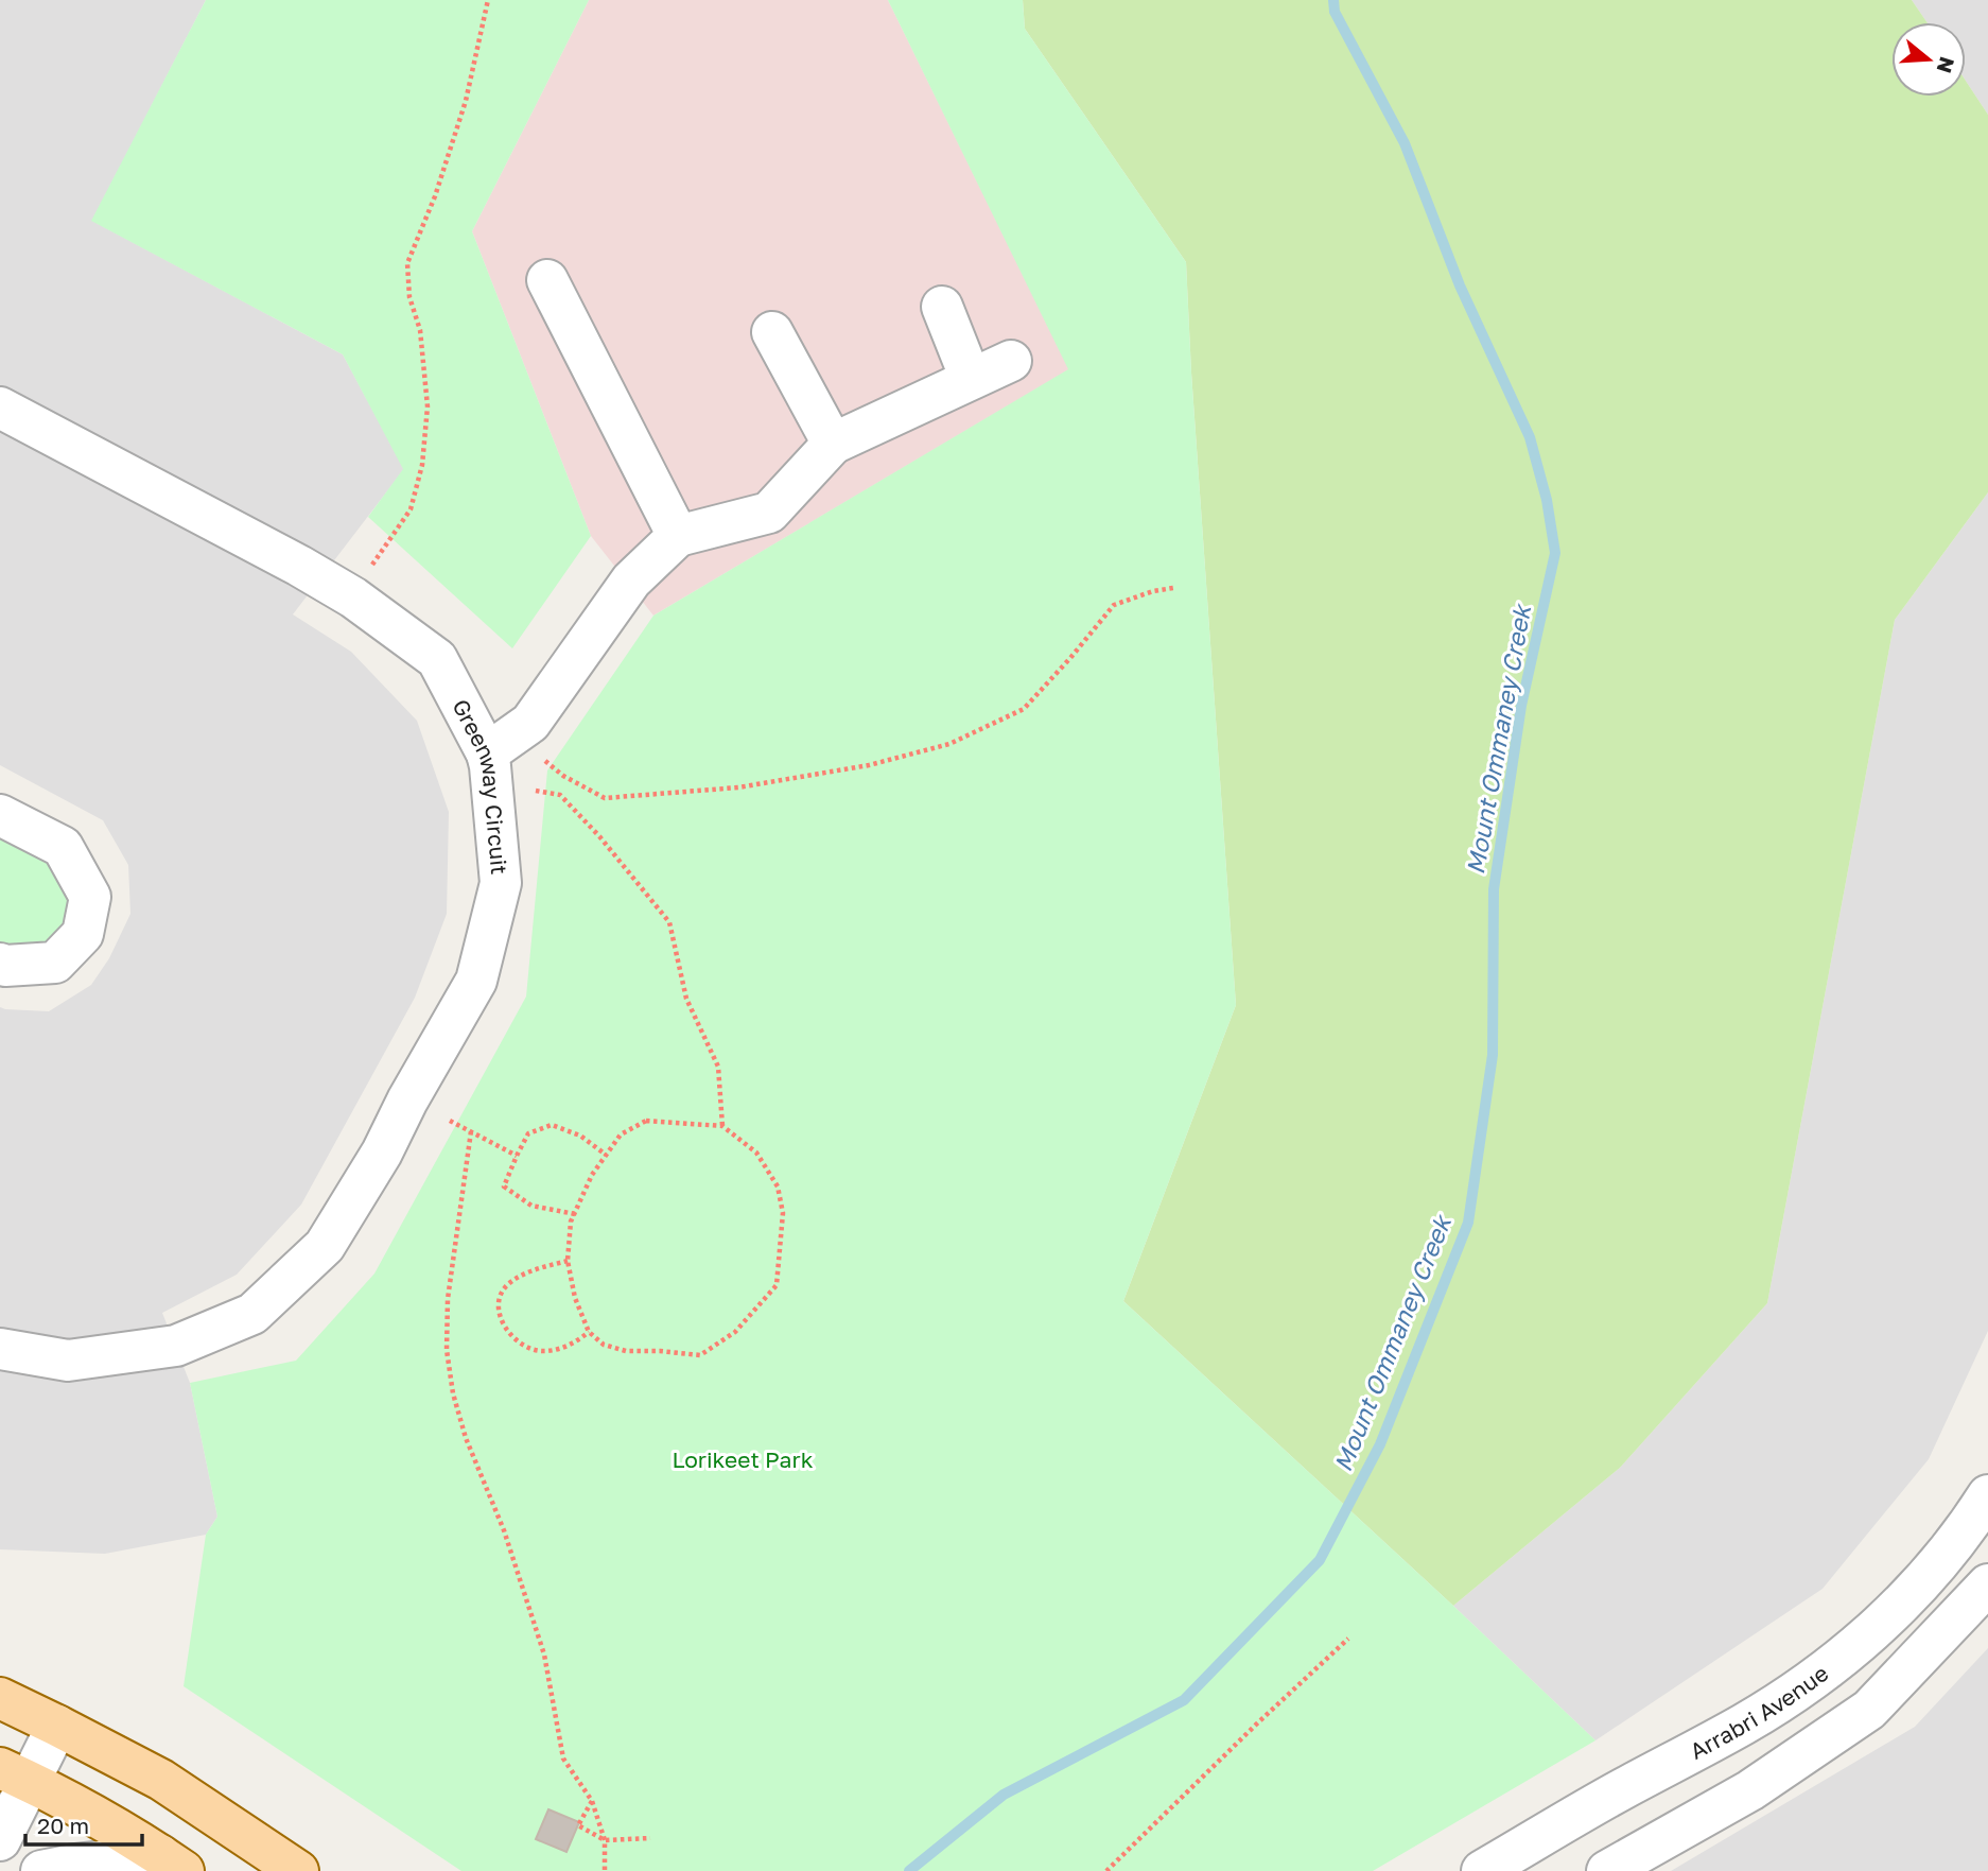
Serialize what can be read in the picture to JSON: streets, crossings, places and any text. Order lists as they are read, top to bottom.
{
  "streets": {
    "street": ["Greenway Circuit", "Arrabri Avenue"]
  },
  "water": ["Mount Ommaney Creek"],
  "parks": ["Lorikeet Park"],
  "scale_bar": "20 m",
  "north": "right"
}
